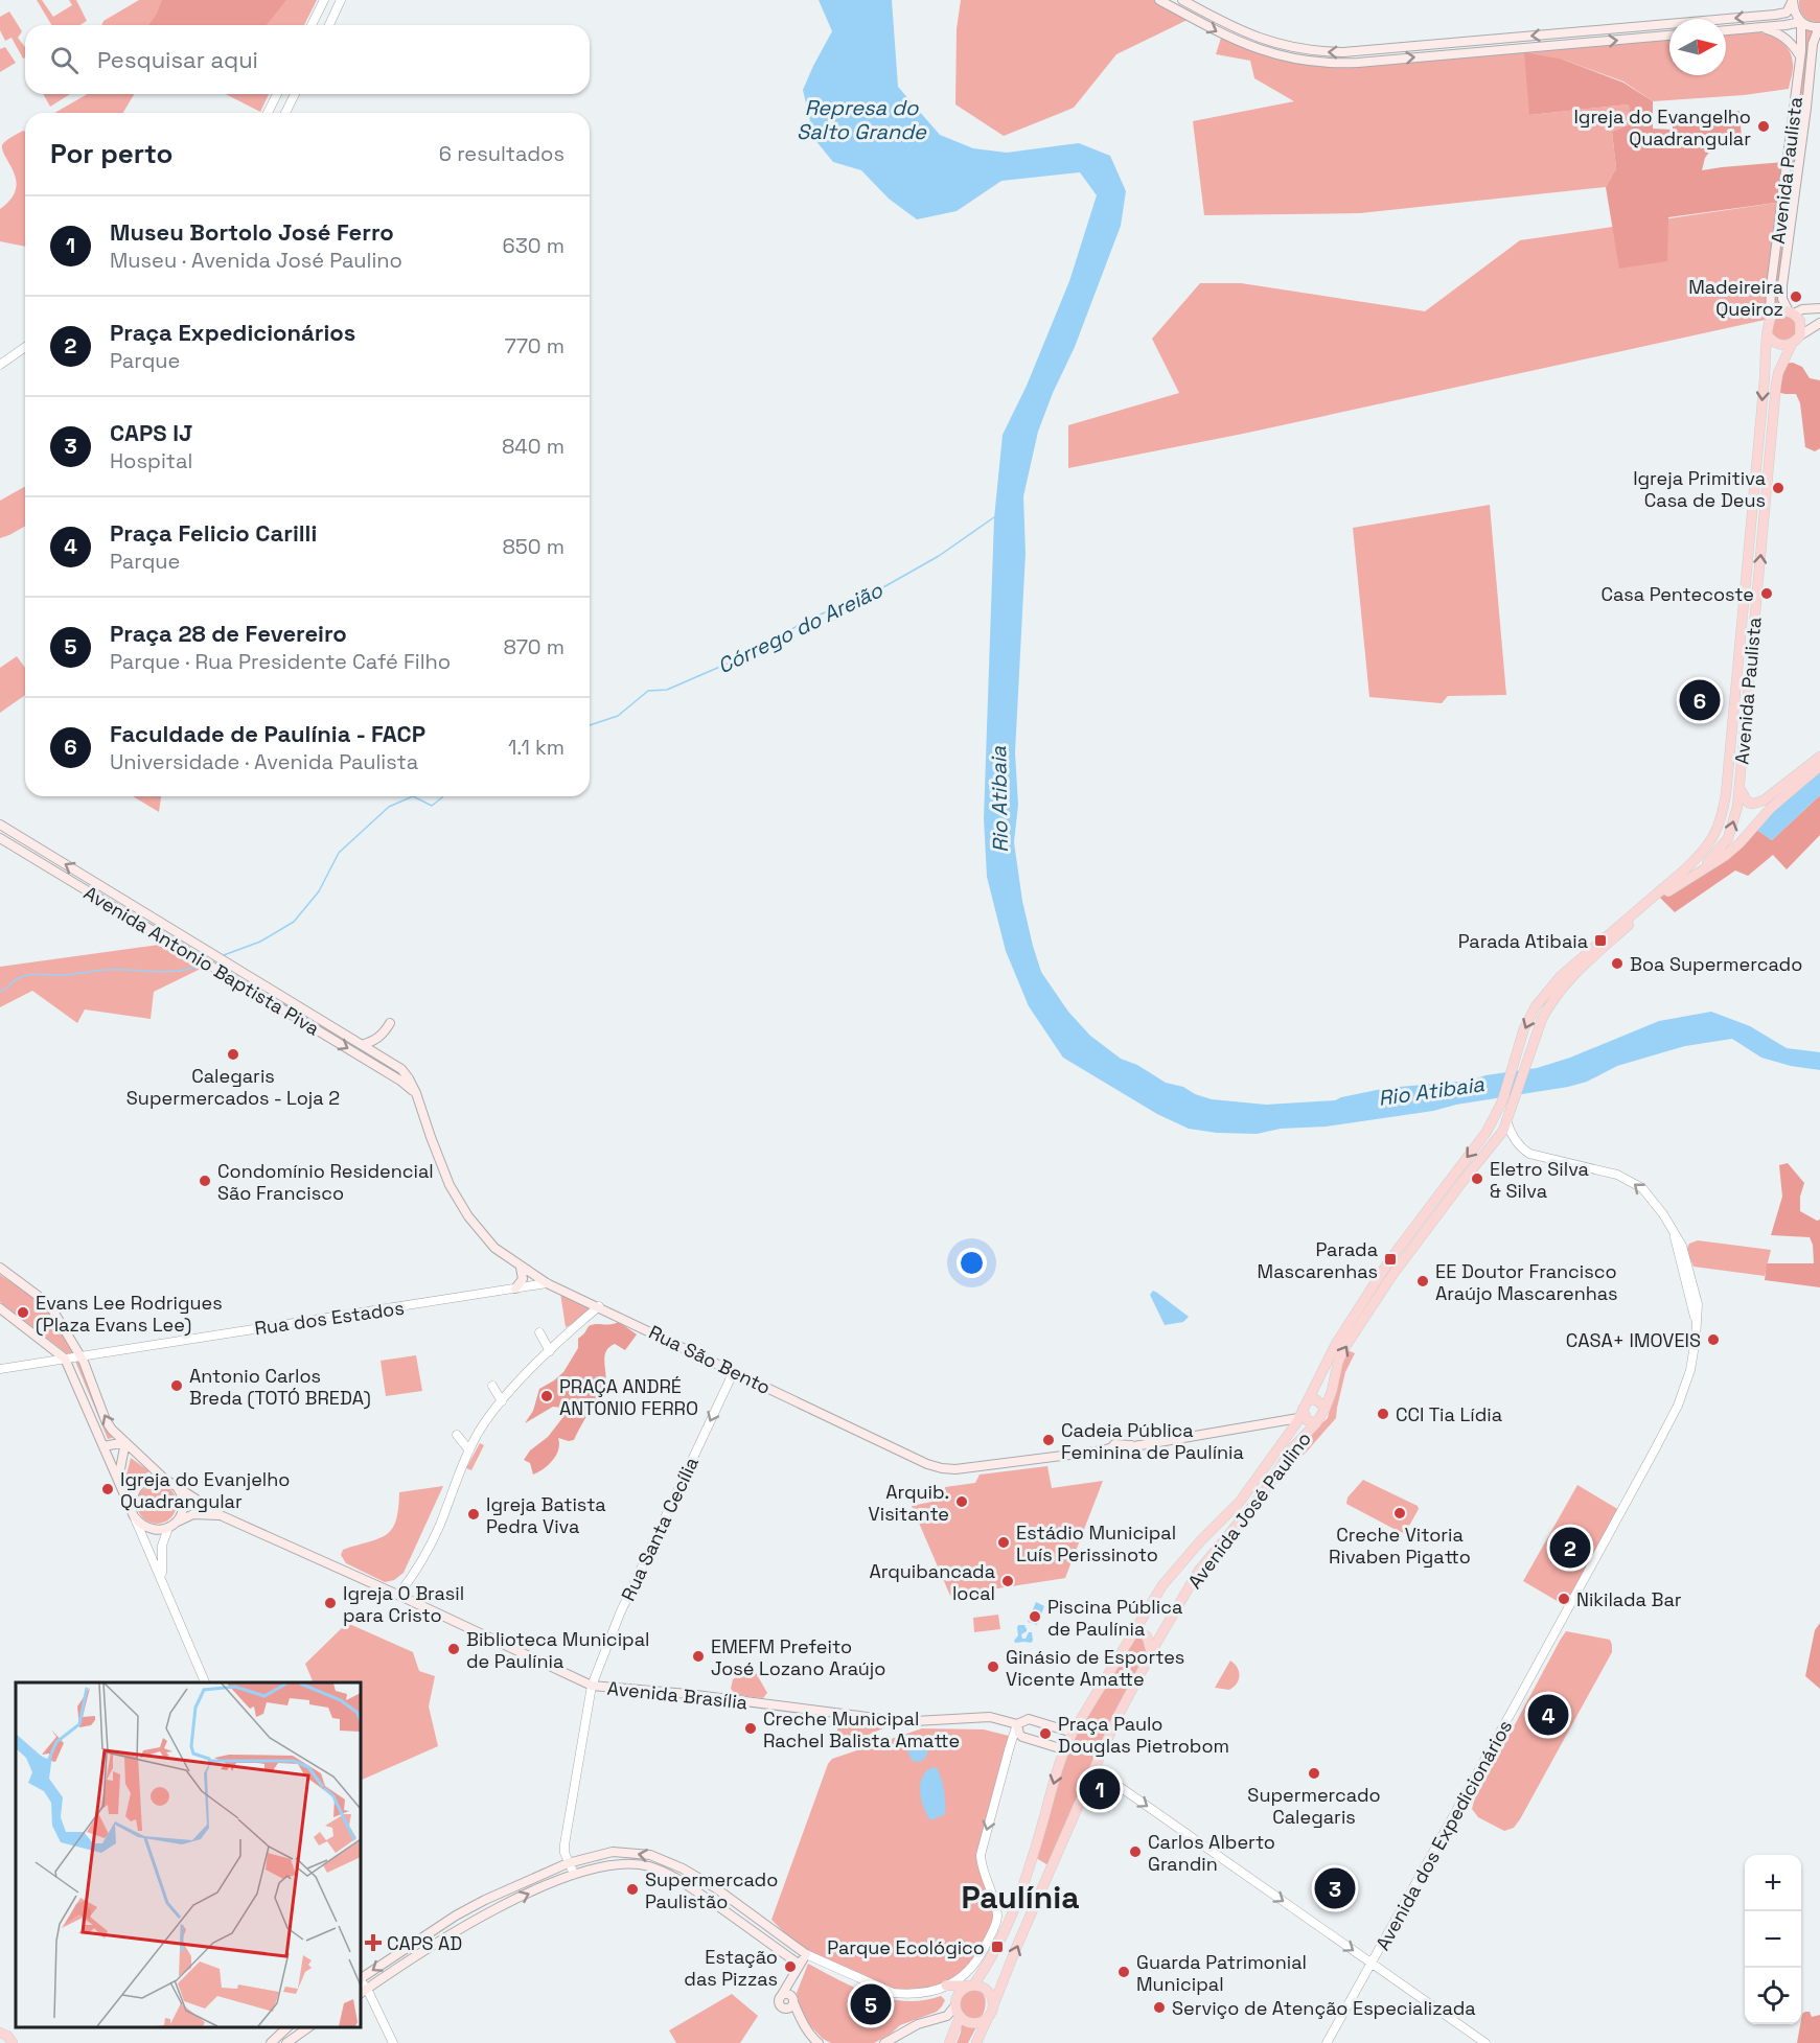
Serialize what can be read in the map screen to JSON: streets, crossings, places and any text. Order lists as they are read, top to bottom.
{
  "streets": {
    "main road": [
      "Avenida Paulista",
      "Avenida Antonio Baptista Piva",
      "Rua São Bento",
      "Avenida José Paulino",
      "Avenida Brasília"
    ],
    "street": ["Rua dos Estados", "Rua Santa Cecília", "Avenida dos Expedicionários"]
  },
  "crossings": [
    ["Avenida Paulista", "Avenida José Paulino"],
    ["Avenida Antonio Baptista Piva", "Rua São Bento"],
    ["Rua dos Estados", "Rua São Bento"],
    ["Rua São Bento", "Avenida José Paulino"],
    ["Rua São Bento", "Rua Santa Cecília"],
    ["Avenida José Paulino", "Avenida Brasília"],
    ["Rua Santa Cecília", "Avenida Brasília"]
  ],
  "one_way": ["Rua Santa Cecília"],
  "districts": ["Paulínia"],
  "water": ["Represa do Salto Grande", "Córrego do Areião", "Rio Atibaia"],
  "places": {
    "other": [
      "Igreja do Evangelho Quadrangular",
      "Madeireira Queiroz",
      "Igreja Primitiva Casa de Deus",
      "Casa Pentecoste",
      "Boa Supermercado",
      "Calegaris Supermercados - Loja 2",
      "Eletro Silva & Silva",
      "Condomínio Residencial São Francisco",
      "EE Doutor Francisco Araújo Mascarenhas",
      "Evans Lee Rodrigues (Plaza Evans Lee)",
      "CASA+ IMOVEIS",
      "Antonio Carlos Breda (TOTÓ BREDA)",
      "PRAÇA ANDRÉ ANTONIO FERRO",
      "CCI Tia Lídia",
      "Cadeia Pública Feminina de Paulínia",
      "Igreja do Evanjelho Quadrangular",
      "Arquib. Visitante",
      "Creche Vitoria Rivaben Pigatto",
      "Igreja Batista Pedra Viva",
      "Estádio Municipal Luís Perissinoto",
      "Arquibancada local",
      "Nikilada Bar",
      "Igreja O Brasil para Cristo",
      "Piscina Pública de Paulínia",
      "Biblioteca Municipal de Paulínia",
      "EMEFM Prefeito José Lozano Araújo",
      "Ginásio de Esportes Vicente Amatte",
      "Creche Municipal Rachel Balista Amatte",
      "Praça Paulo Douglas Pietrobom",
      "Supermercado Calegaris",
      "Carlos Alberto Grandin",
      "Supermercado Paulistão",
      "Estação das Pizzas",
      "Guarda Patrimonial Municipal",
      "Serviço de Atenção Especializada"
    ],
    "transit": ["Parada Atibaia", "Parada Mascarenhas", "Parque Ecológico"],
    "health": ["CAPS AD"]
  },
  "north": "right",
  "page": {
    "search": "Pesquisar aqui",
    "heading": ["Por perto", "6 resultados"],
    "list": [
      {
        "mark": "1",
        "name": "Museu Bortolo José Ferro",
        "note": "Museu · Avenida José Paulino",
        "value": "630 m"
      },
      {
        "mark": "2",
        "name": "Praça Expedicionários",
        "note": "Parque",
        "value": "770 m"
      },
      {
        "mark": "3",
        "name": "CAPS IJ",
        "note": "Hospital",
        "value": "840 m"
      },
      {
        "mark": "4",
        "name": "Praça Felicio Carilli",
        "note": "Parque",
        "value": "850 m"
      },
      {
        "mark": "5",
        "name": "Praça 28 de Fevereiro",
        "note": "Parque · Rua Presidente Café Filho",
        "value": "870 m"
      },
      {
        "mark": "6",
        "name": "Faculdade de Paulínia - FACP",
        "note": "Universidade · Avenida Paulista",
        "value": "1.1 km"
      }
    ],
    "pins": [
      "6",
      "2",
      "4",
      "1",
      "3",
      "5"
    ],
    "map_buttons": ["+", "−"]
  }
}
